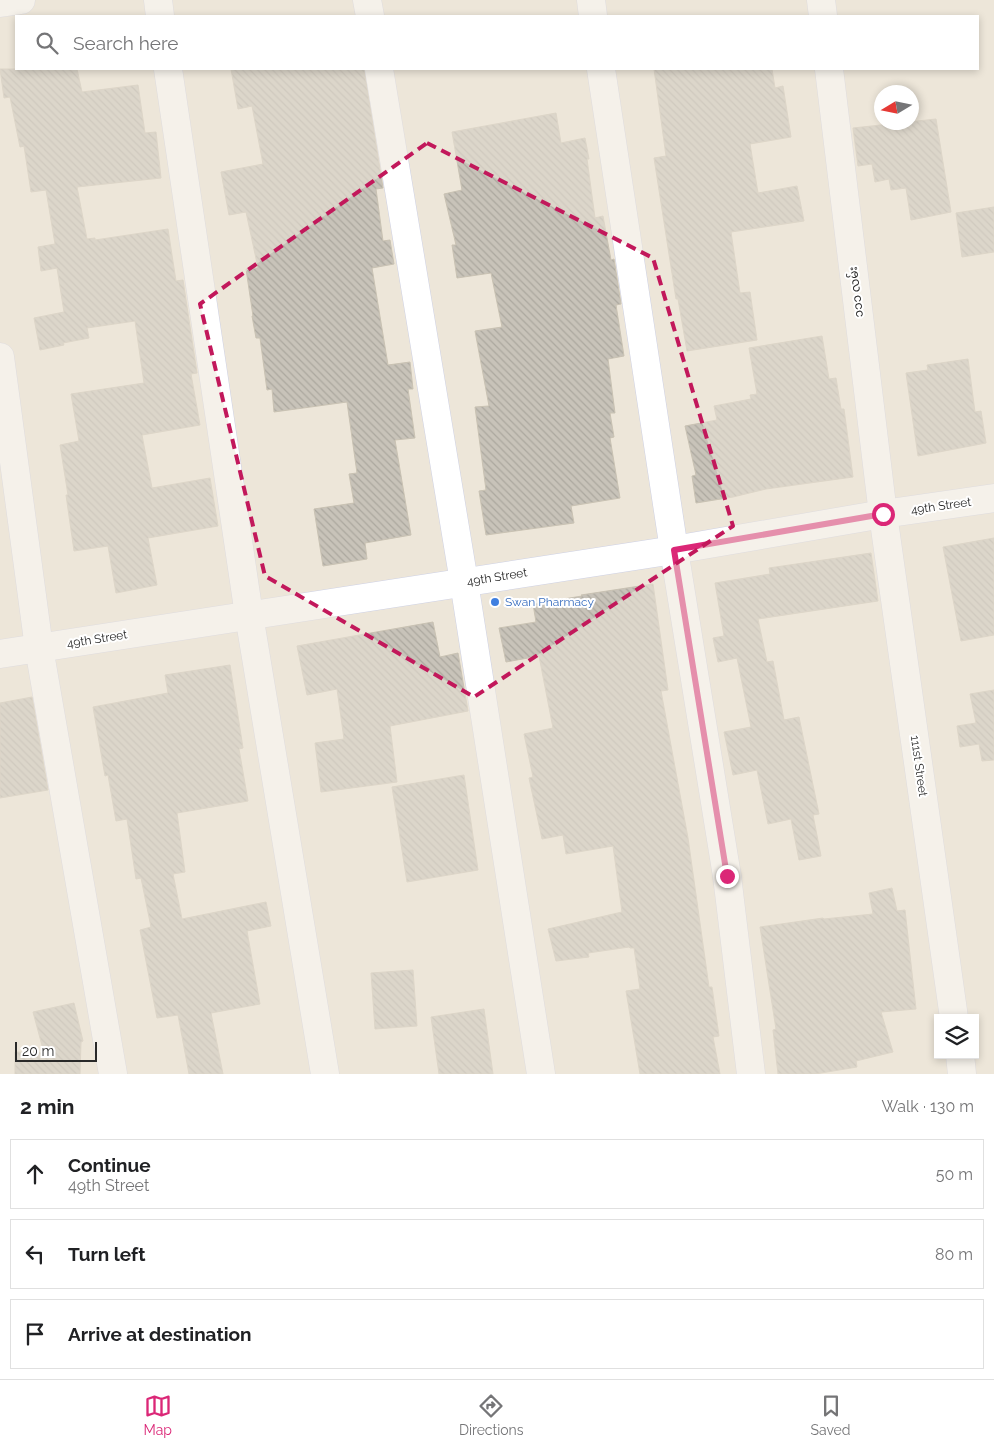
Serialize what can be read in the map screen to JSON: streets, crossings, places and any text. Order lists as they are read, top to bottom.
{
  "streets": {
    "street": ["၁၁၁ လမ်း", "49th Street", "111st Street"]
  },
  "crossings": [
    ["၁၁၁ လမ်း", "49th Street"],
    ["၁၁၁ လမ်း", "111st Street"],
    ["49th Street", "111st Street"]
  ],
  "places": ["Swan Pharmacy"],
  "scale_bar": "20 m",
  "north": "left",
  "page": {
    "search": "Search here",
    "scale": "20 m",
    "heading": ["2 min", "Walk · 130 m"],
    "list": [
      ["Continue", "49th Street", "50 m"],
      ["Turn left", "80 m"],
      "Arrive at destination"
    ],
    "nav": ["Map", "Directions", "Saved"]
  }
}
